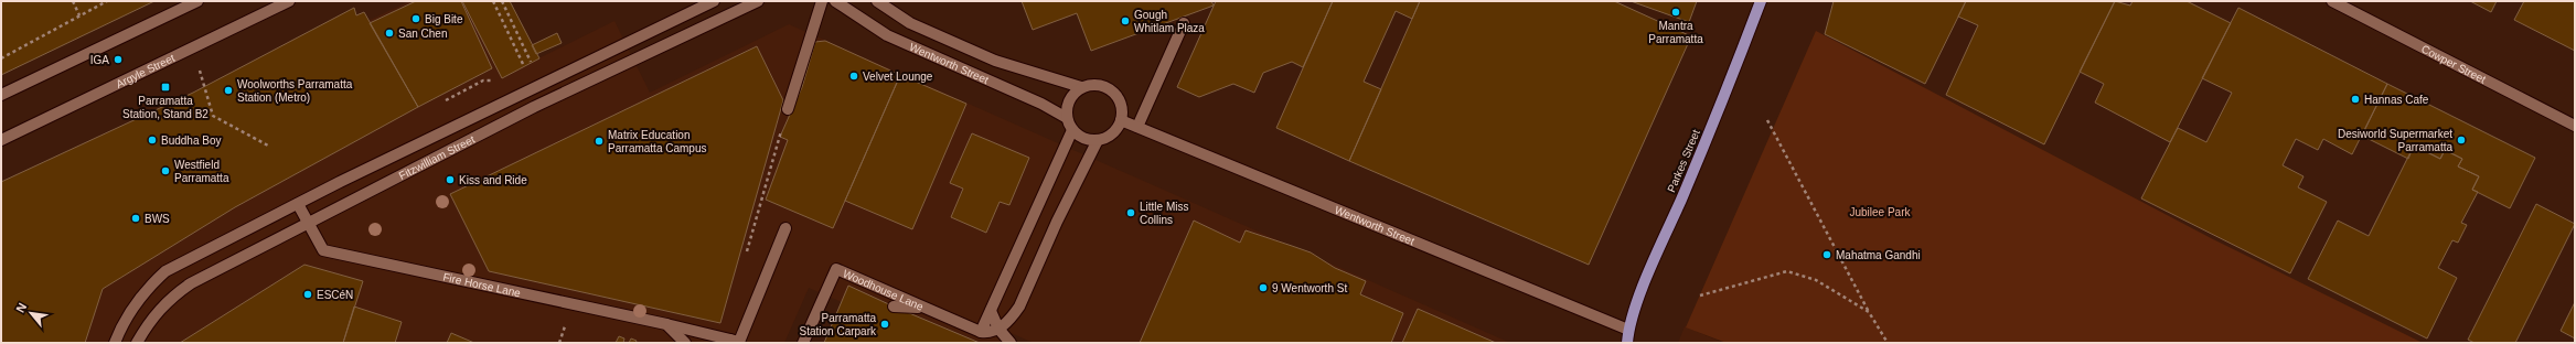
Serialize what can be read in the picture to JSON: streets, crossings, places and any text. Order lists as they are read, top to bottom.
{
  "streets": {
    "main road": ["Parkes Street"],
    "street": [
      "Wentworth Street",
      "Cowper Street",
      "Argyle Street",
      "Fitzwilliam Street",
      "Fire Horse Lane",
      "Woodhouse Lane"
    ]
  },
  "crossings": [
    ["Wentworth Street", "Parkes Street"],
    ["Fitzwilliam Street", "Fire Horse Lane"]
  ],
  "parks": ["Jubilee Park"],
  "places": {
    "other": [
      "Mantra Parramatta",
      "Big Bite",
      "Gough Whitlam Plaza",
      "San Chen",
      "IGA",
      "Velvet Lounge",
      "Woolworths Parramatta Station (Metro)",
      "Hannas Cafe",
      "Buddha Boy",
      "Desiworld Supermarket Parramatta",
      "Matrix Education Parramatta Campus",
      "Westfield Parramatta",
      "Kiss and Ride",
      "Little Miss Collins",
      "BWS",
      "Mahatma Gandhi",
      "9 Wentworth St",
      "ESCéN",
      "Parramatta Station Carpark"
    ],
    "transit": ["Parramatta Station, Stand B2"]
  },
  "north": "top left"
}
